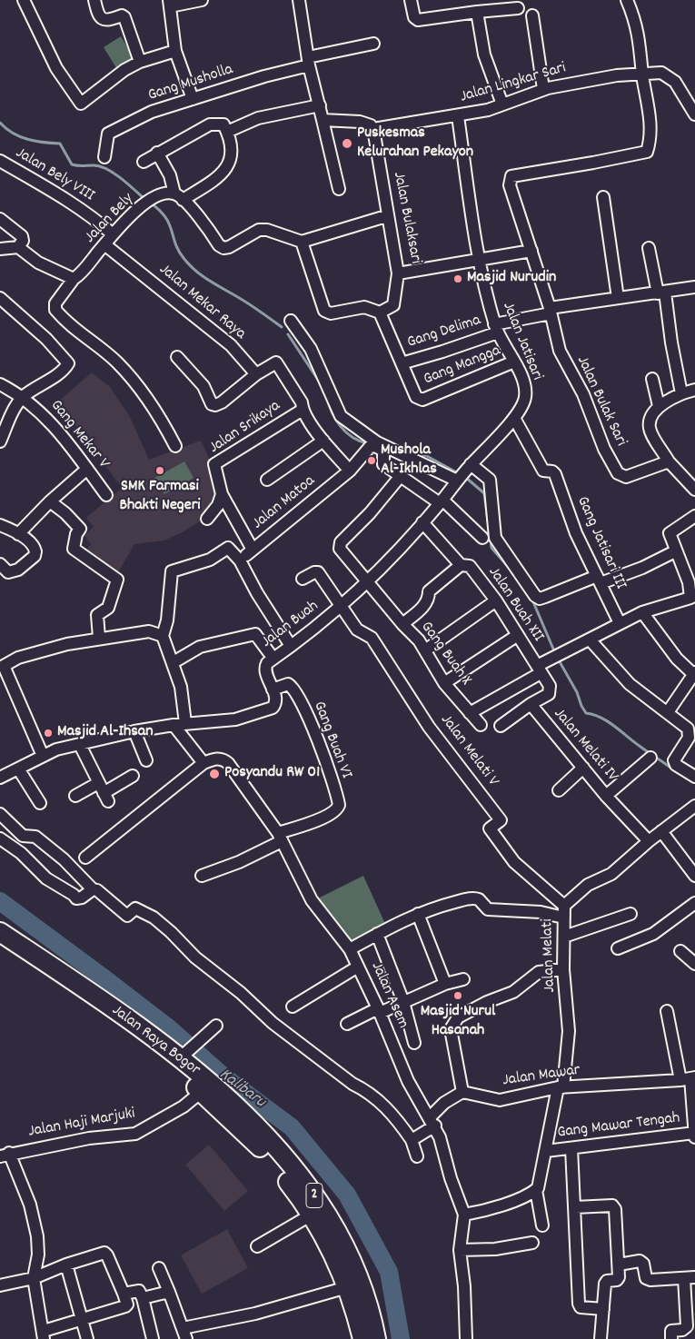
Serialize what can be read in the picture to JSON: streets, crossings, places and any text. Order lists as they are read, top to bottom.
{
  "streets": {
    "highway": ["Jalan Raya Bogor", "2"],
    "street": [
      "Gang Musholla",
      "Jalan Lingkar Sari",
      "Jalan Bely VIII",
      "Jalan Bulaksari",
      "Jalan Bely",
      "Jalan Mekar Raya",
      "Gang Delima",
      "Jalan Jatisari",
      "Gang Mangga",
      "Jalan Bulak Sari",
      "Jalan Srikaya",
      "Gang Mekar V",
      "Jalan Matoa",
      "Gang Jatisari III",
      "Jalan Buah XII",
      "Jalan Buah",
      "Gang Buah X",
      "Gang Buah VI",
      "Jalan Melati IV",
      "Jalan Melati V",
      "Jalan Melati",
      "Jalan Asem",
      "Jalan Mawar",
      "Jalan Haji Marjuki",
      "Gang Mawar Tengah"
    ]
  },
  "crossings": [
    ["Jalan Lingkar Sari", "Jalan Bulaksari"],
    ["Jalan Lingkar Sari", "Jalan Jatisari"],
    ["Jalan Lingkar Sari", "Jalan Bulak Sari"],
    ["Jalan Bely VIII", "Jalan Bely"],
    ["Jalan Bulaksari", "Jalan Jatisari"],
    ["Jalan Bulaksari", "Jalan Bulak Sari"],
    ["Jalan Bely", "Jalan Mekar Raya"],
    ["Gang Delima", "Jalan Jatisari"],
    ["Gang Delima", "Gang Mangga"],
    ["Gang Delima", "Jalan Bulak Sari"],
    ["Jalan Jatisari", "Gang Mangga"],
    ["Jalan Jatisari", "Gang Jatisari III"],
    ["Jalan Jatisari", "Jalan Buah"],
    ["Jalan Srikaya", "Jalan Matoa"],
    ["Jalan Matoa", "Gang Buah X"],
    ["Jalan Buah XII", "Jalan Buah"],
    ["Jalan Buah XII", "Jalan Melati IV"],
    ["Jalan Buah", "Gang Buah X"],
    ["Jalan Buah", "Gang Buah VI"],
    ["Jalan Buah", "Jalan Melati V"],
    ["Gang Buah VI", "Jalan Asem"],
    ["Jalan Melati IV", "Jalan Melati"],
    ["Jalan Melati V", "Jalan Melati"],
    ["Jalan Melati", "Jalan Mawar"],
    ["Jalan Melati", "Gang Mawar Tengah"],
    ["Jalan Raya Bogor", "Jalan Haji Marjuki"]
  ],
  "water": ["Kalibaru"],
  "places": [
    "Puskesmas Kelurahan Pekayon",
    "Masjid Nurudin",
    "Mushola Al-Ikhlas",
    "SMK Farmasi Bhakti Negeri",
    "Masjid Al-Ihsan",
    "Posyandu RW 01",
    "Masjid Nurul Hasanah"
  ]
}
